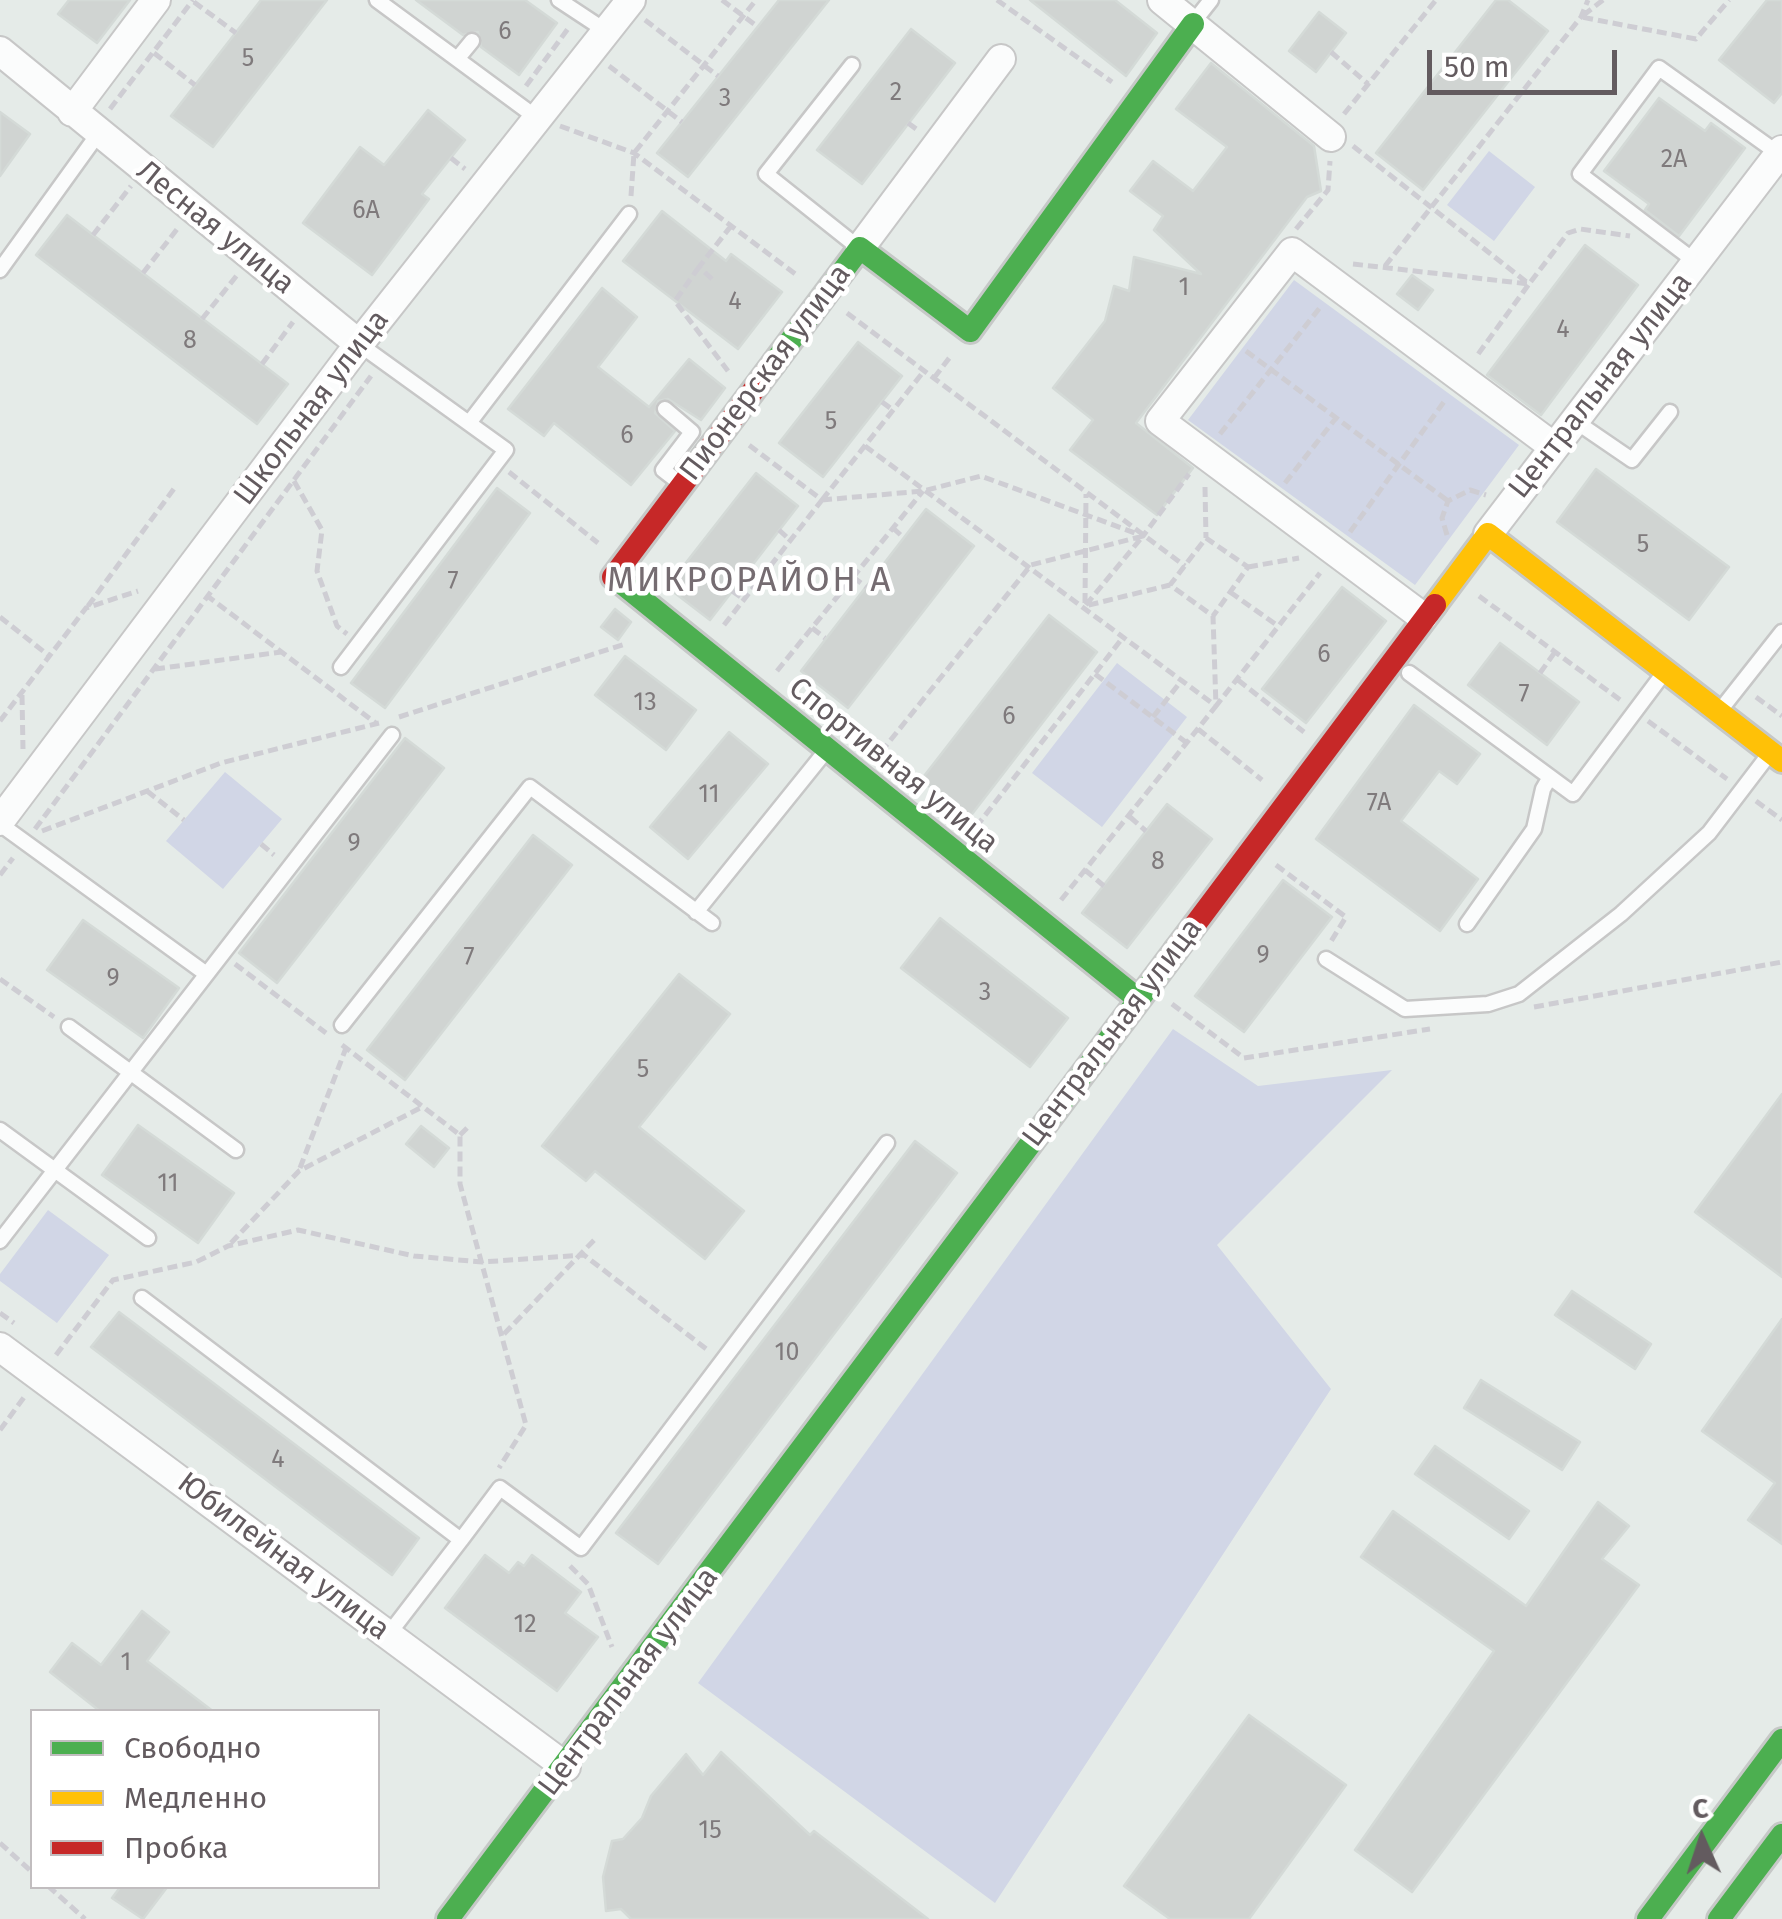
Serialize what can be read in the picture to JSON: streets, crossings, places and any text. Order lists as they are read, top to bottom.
{
  "streets": {
    "main road": ["Пионерская улица", "Центральная улица", "Спортивная улица"],
    "street": ["Лесная улица", "Школьная улица", "Юбилейная улица"]
  },
  "crossings": [
    ["Лесная улица", "Школьная улица"],
    ["Пионерская улица", "Спортивная улица"],
    ["Центральная улица", "Спортивная улица"],
    ["Центральная улица", "Юбилейная улица"]
  ],
  "districts": ["МИКРОРАЙОН А"],
  "house_numbers": [
    "6",
    "5",
    "2",
    "3",
    "2А",
    "6А",
    "1",
    "4",
    "4",
    "8",
    "5",
    "6",
    "5",
    "7",
    "6",
    "7",
    "13",
    "6",
    "11",
    "7А",
    "9",
    "8",
    "9",
    "7",
    "9",
    "3",
    "5",
    "11",
    "10",
    "4",
    "12",
    "1",
    "15"
  ],
  "legend": ["Свободно", "Медленно", "Пробка"],
  "scale_bar": "50 m",
  "north": "top"
}
